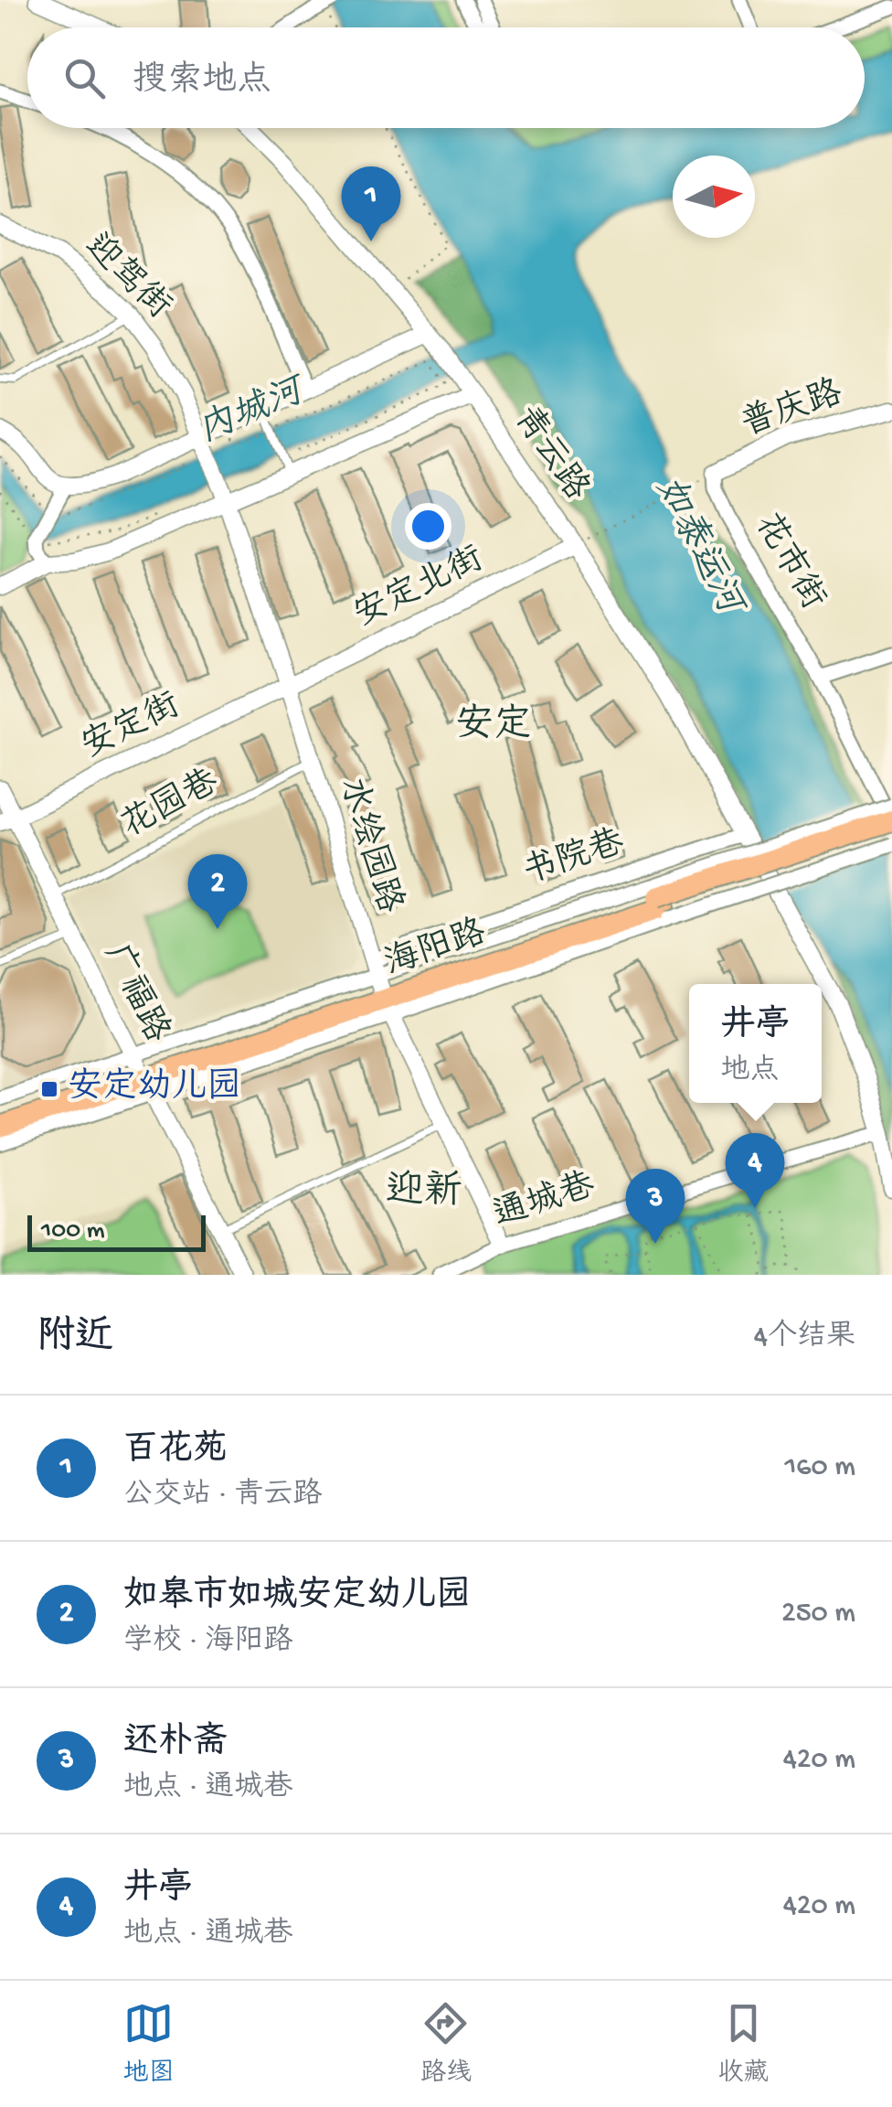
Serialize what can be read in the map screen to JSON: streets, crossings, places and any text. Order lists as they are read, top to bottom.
{
  "streets": {
    "main road": ["海阳路"],
    "street": [
      "迎驾街",
      "普庆路",
      "青云路",
      "花市街",
      "安定北街",
      "安定街",
      "水绘园路",
      "书院巷",
      "广福路",
      "通城巷"
    ],
    "lane": ["花园巷"]
  },
  "crossings": [
    ["迎驾街", "水绘园路"],
    ["普庆路", "花市街"],
    ["青云路", "安定北街"],
    ["青云路", "书院巷"],
    ["青云路", "通城巷"],
    ["花市街", "海阳路"],
    ["安定北街", "安定街"],
    ["安定北街", "水绘园路"],
    ["安定街", "水绘园路"],
    ["安定街", "广福路"],
    ["花园巷", "水绘园路"],
    ["花园巷", "广福路"],
    ["水绘园路", "书院巷"],
    ["水绘园路", "海阳路"],
    ["水绘园路", "通城巷"],
    ["书院巷", "海阳路"],
    ["海阳路", "广福路"]
  ],
  "districts": ["安定", "迎新"],
  "water": ["内城河", "如泰运河"],
  "places": {
    "transit": ["安定幼儿园"]
  },
  "scale_bar": "100 m",
  "north": "right",
  "page": {
    "search": "搜索地点",
    "pins": [
      "1",
      "2",
      "4",
      "3"
    ],
    "popup": ["井亭", "地点"],
    "scale": "100 m",
    "heading": ["附近", "4个结果"],
    "list": [
      {
        "mark": "1",
        "name": "百花苑",
        "note": "公交站 · 青云路",
        "value": "160 m"
      },
      {
        "mark": "2",
        "name": "如皋市如城安定幼儿园",
        "note": "学校 · 海阳路",
        "value": "250 m"
      },
      {
        "mark": "3",
        "name": "还朴斋",
        "note": "地点 · 通城巷",
        "value": "420 m"
      },
      {
        "mark": "4",
        "name": "井亭",
        "note": "地点 · 通城巷",
        "value": "420 m"
      }
    ],
    "nav": ["地图", "路线", "收藏"]
  }
}
